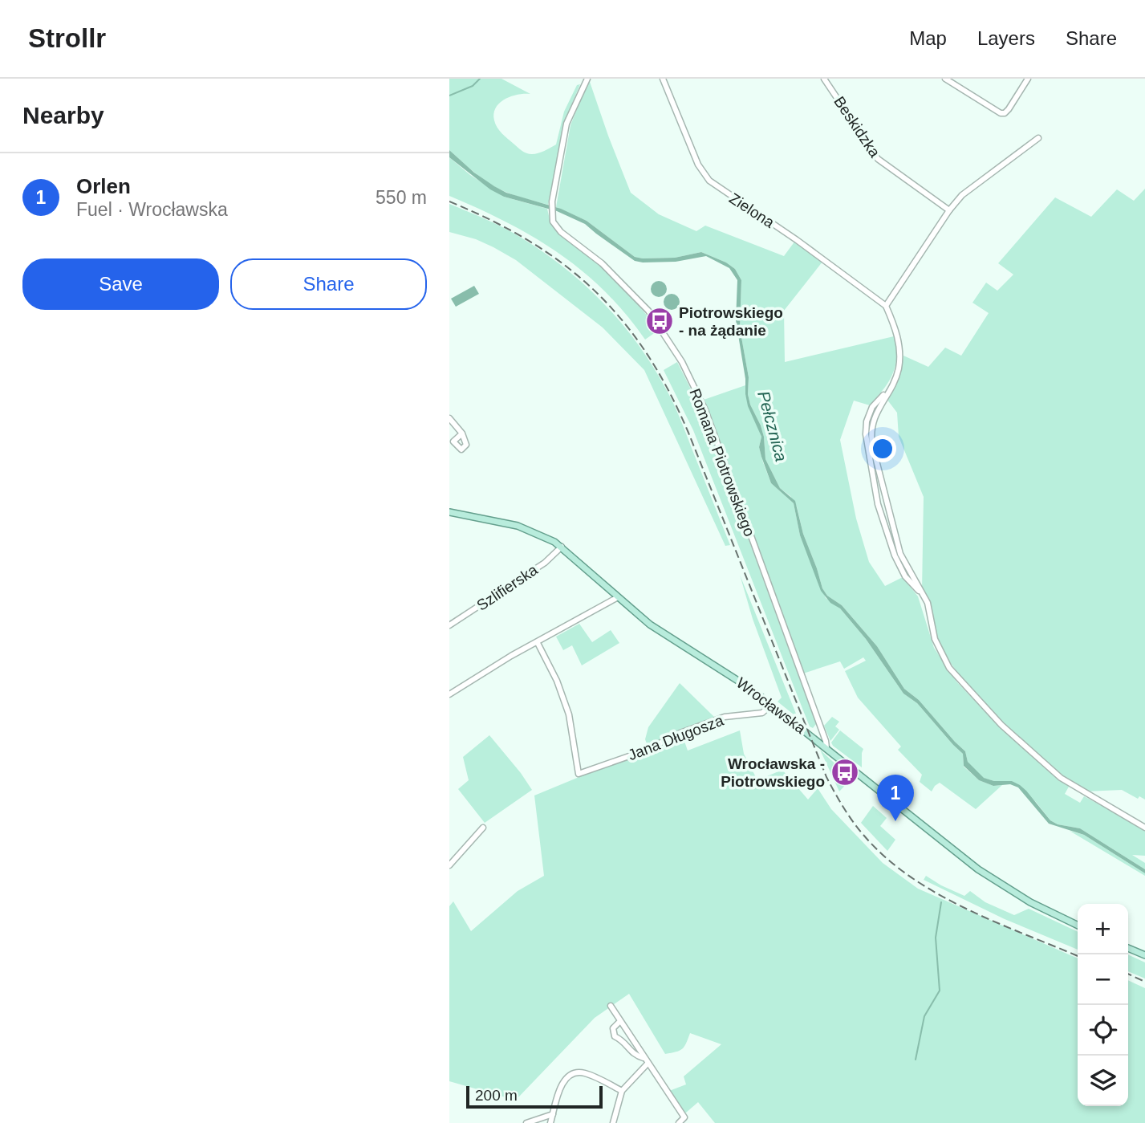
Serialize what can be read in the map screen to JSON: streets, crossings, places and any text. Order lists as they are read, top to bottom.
{
  "streets": {
    "main road": ["Wrocławska"],
    "street": [
      "Beskidzka",
      "Zielona",
      "Romana Piotrowskiego",
      "Szlifierska",
      "Jana Długosza"
    ]
  },
  "crossings": [
    ["Romana Piotrowskiego", "Wrocławska"],
    ["Szlifierska", "Wrocławska"],
    ["Wrocławska", "Jana Długosza"]
  ],
  "water": ["Pełcznica"],
  "places": {
    "bus stop": ["Piotrowskiego - na żądanie", "Wrocławska - Piotrowskiego"]
  },
  "scale_bar": "200 m",
  "page": {
    "header": "Strollr",
    "nav": ["Map", "Layers", "Share"],
    "heading": "Nearby",
    "list": [
      {
        "mark": "1",
        "name": "Orlen",
        "note": "Fuel · Wrocławska",
        "value": "550 m"
      }
    ],
    "buttons": ["Save", "Share"],
    "pins": "1",
    "map_buttons": ["+", "−"],
    "scale": "200 m"
  }
}
